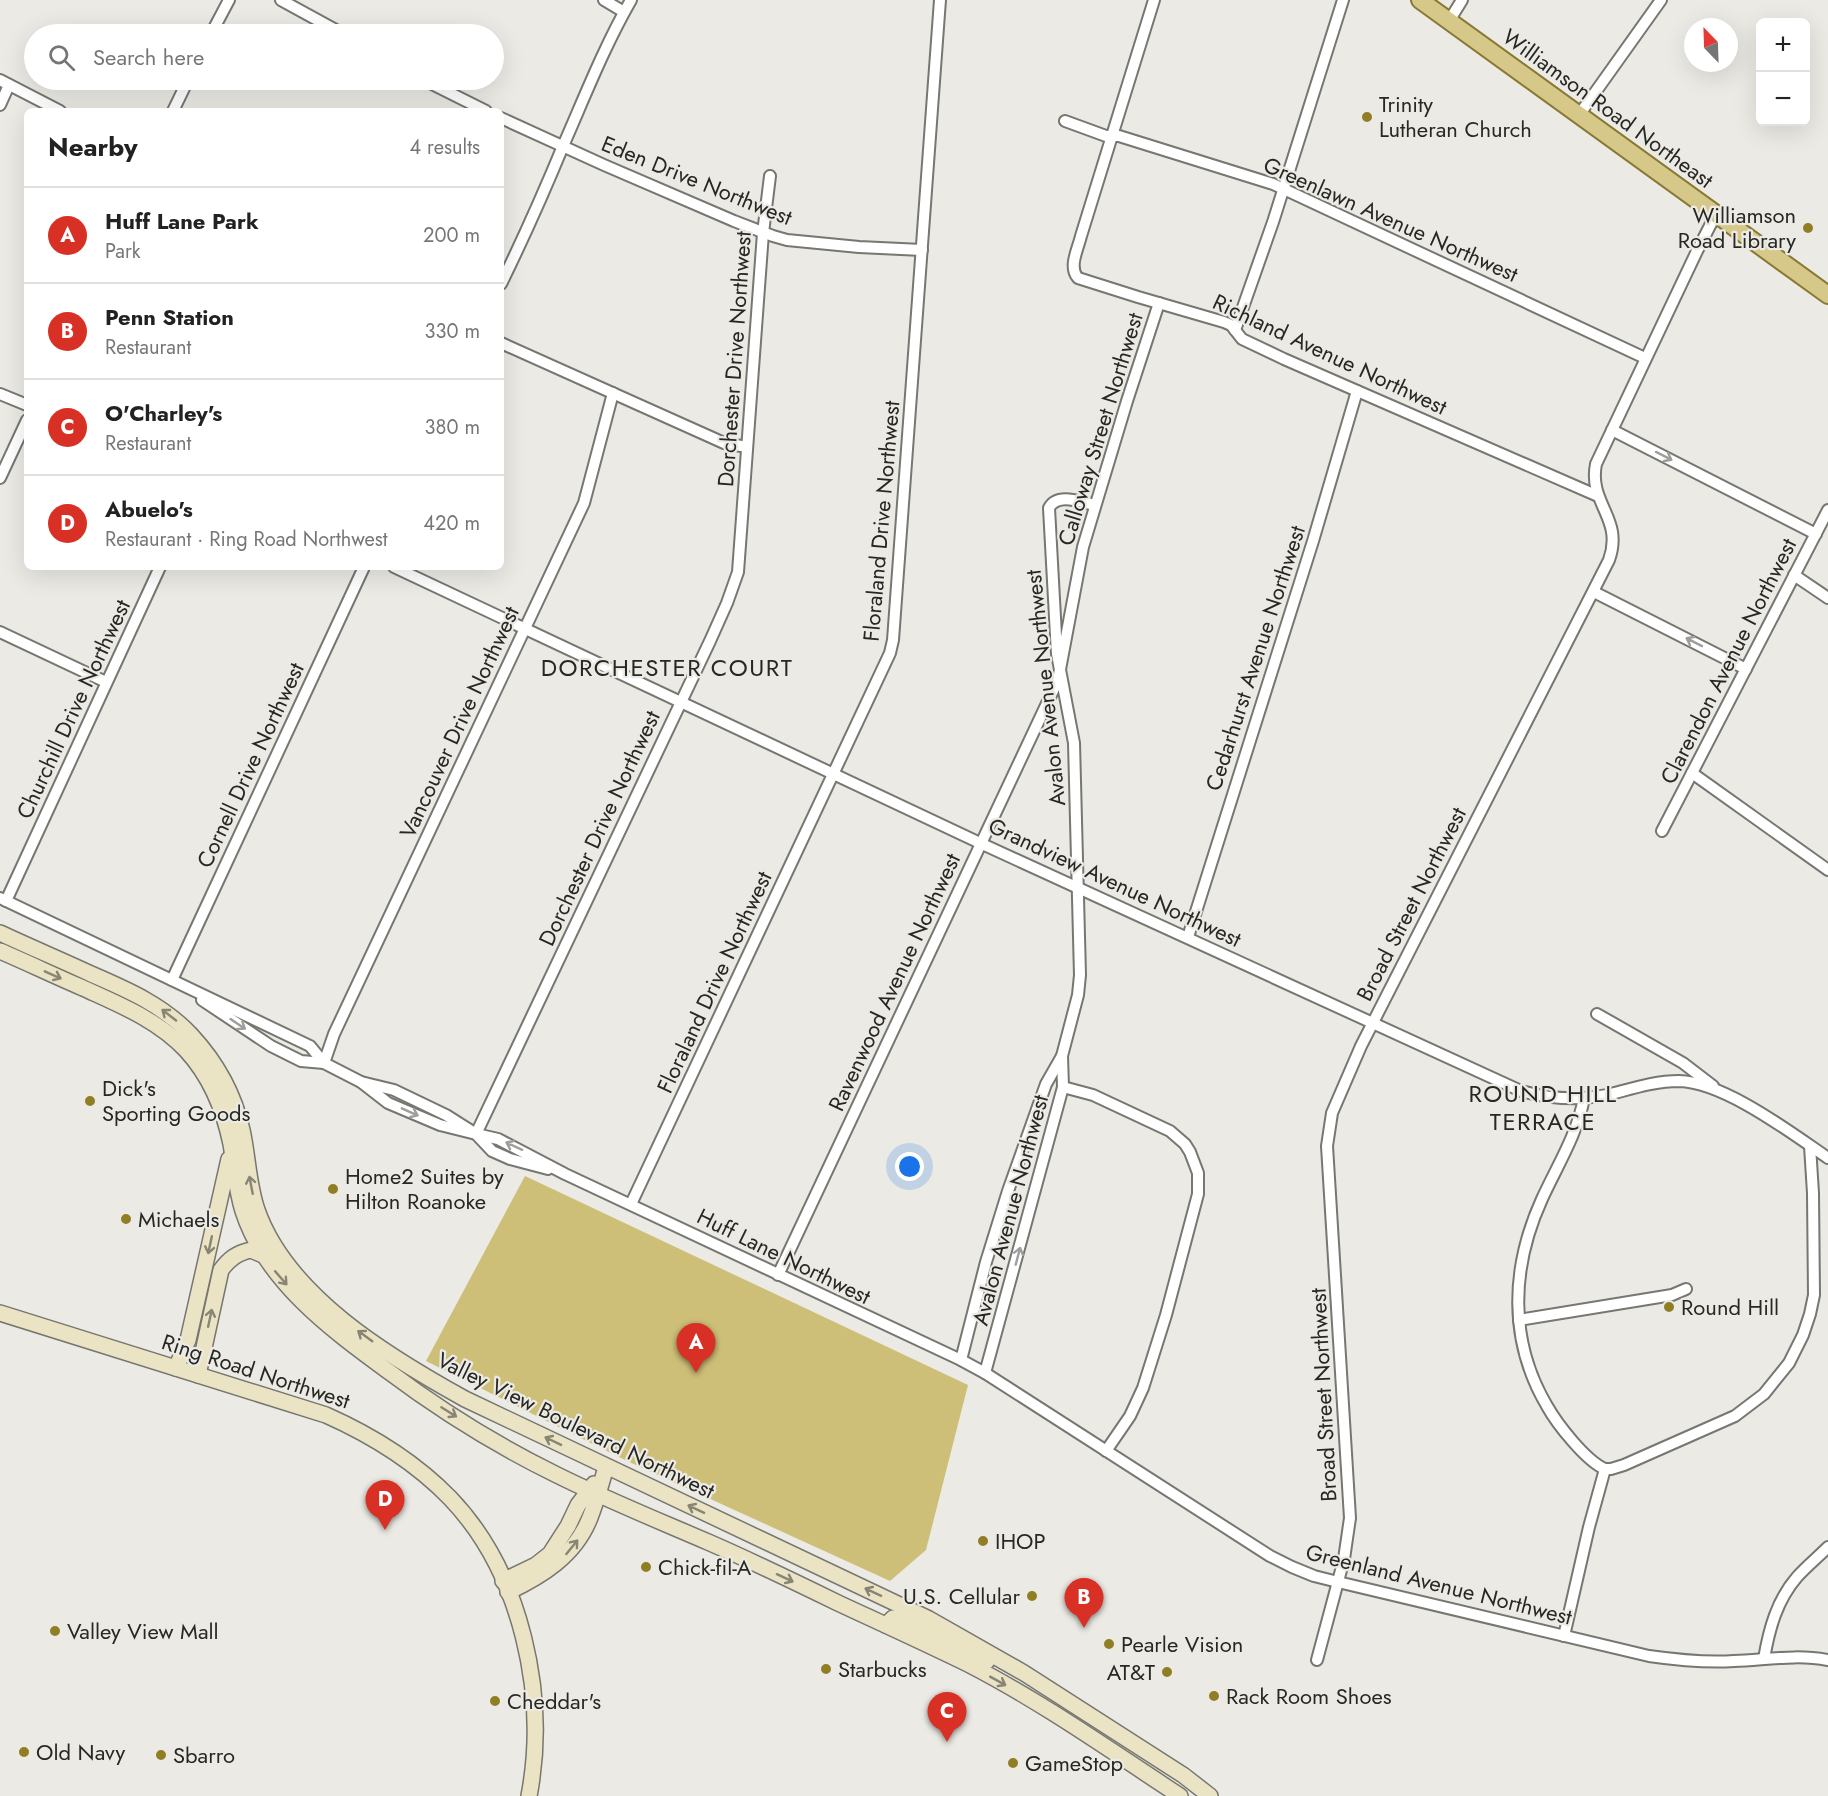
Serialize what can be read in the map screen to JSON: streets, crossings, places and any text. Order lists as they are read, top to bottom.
{
  "streets": {
    "main road": ["Williamson Road Northeast", "Ring Road Northwest", "Valley View Boulevard Northwest"],
    "street": [
      "Eden Drive Northwest",
      "Greenlawn Avenue Northwest",
      "Richland Avenue Northwest",
      "Dorchester Drive Northwest",
      "Calloway Street Northwest",
      "Floraland Drive Northwest",
      "Cedarhurst Avenue Northwest",
      "Clarendon Avenue Northwest",
      "Avalon Avenue Northwest",
      "Churchill Drive Northwest",
      "Vancouver Drive Northwest",
      "Cornell Drive Northwest",
      "Grandview Avenue Northwest",
      "Broad Street Northwest",
      "Ravenwood Avenue Northwest",
      "Huff Lane Northwest",
      "Greenland Avenue Northwest"
    ]
  },
  "crossings": [
    ["Williamson Road Northeast", "Broad Street Northwest"],
    ["Eden Drive Northwest", "Dorchester Drive Northwest"],
    ["Eden Drive Northwest", "Floraland Drive Northwest"],
    ["Greenlawn Avenue Northwest", "Richland Avenue Northwest"],
    ["Greenlawn Avenue Northwest", "Broad Street Northwest"],
    ["Richland Avenue Northwest", "Calloway Street Northwest"],
    ["Richland Avenue Northwest", "Cedarhurst Avenue Northwest"],
    ["Richland Avenue Northwest", "Broad Street Northwest"],
    ["Dorchester Drive Northwest", "Grandview Avenue Northwest"],
    ["Dorchester Drive Northwest", "Huff Lane Northwest"],
    ["Calloway Street Northwest", "Avalon Avenue Northwest"],
    ["Calloway Street Northwest", "Ravenwood Avenue Northwest"],
    ["Floraland Drive Northwest", "Grandview Avenue Northwest"],
    ["Floraland Drive Northwest", "Huff Lane Northwest"],
    ["Cedarhurst Avenue Northwest", "Grandview Avenue Northwest"],
    ["Avalon Avenue Northwest", "Grandview Avenue Northwest"],
    ["Avalon Avenue Northwest", "Ravenwood Avenue Northwest"],
    ["Avalon Avenue Northwest", "Huff Lane Northwest"],
    ["Avalon Avenue Northwest", "Greenland Avenue Northwest"],
    ["Churchill Drive Northwest", "Huff Lane Northwest"],
    ["Vancouver Drive Northwest", "Grandview Avenue Northwest"],
    ["Vancouver Drive Northwest", "Huff Lane Northwest"],
    ["Cornell Drive Northwest", "Huff Lane Northwest"],
    ["Grandview Avenue Northwest", "Broad Street Northwest"],
    ["Grandview Avenue Northwest", "Ravenwood Avenue Northwest"],
    ["Broad Street Northwest", "Greenland Avenue Northwest"],
    ["Ravenwood Avenue Northwest", "Huff Lane Northwest"],
    ["Huff Lane Northwest", "Greenland Avenue Northwest"]
  ],
  "districts": ["DORCHESTER COURT", "ROUND HILL TERRACE"],
  "places": [
    "Trinity Lutheran Church",
    "Williamson Road Library",
    "Dick's Sporting Goods",
    "Home2 Suites by Hilton Roanoke",
    "Michaels",
    "Round Hill",
    "IHOP",
    "Chick-fil-A",
    "U.S. Cellular",
    "Valley View Mall",
    "Pearle Vision",
    "Starbucks",
    "AT&T",
    "Rack Room Shoes",
    "Cheddar's",
    "Old Navy",
    "Sbarro",
    "GameStop"
  ],
  "north": "top left",
  "page": {
    "map_buttons": ["+", "−"],
    "search": "Search here",
    "heading": ["Nearby", "4 results"],
    "list": [
      {
        "mark": "A",
        "name": "Huff Lane Park",
        "note": "Park",
        "value": "200 m"
      },
      {
        "mark": "B",
        "name": "Penn Station",
        "note": "Restaurant",
        "value": "330 m"
      },
      {
        "mark": "C",
        "name": "O'Charley's",
        "note": "Restaurant",
        "value": "380 m"
      },
      {
        "mark": "D",
        "name": "Abuelo's",
        "note": "Restaurant · Ring Road Northwest",
        "value": "420 m"
      }
    ],
    "pins": [
      "A",
      "D",
      "B",
      "C"
    ]
  }
}
